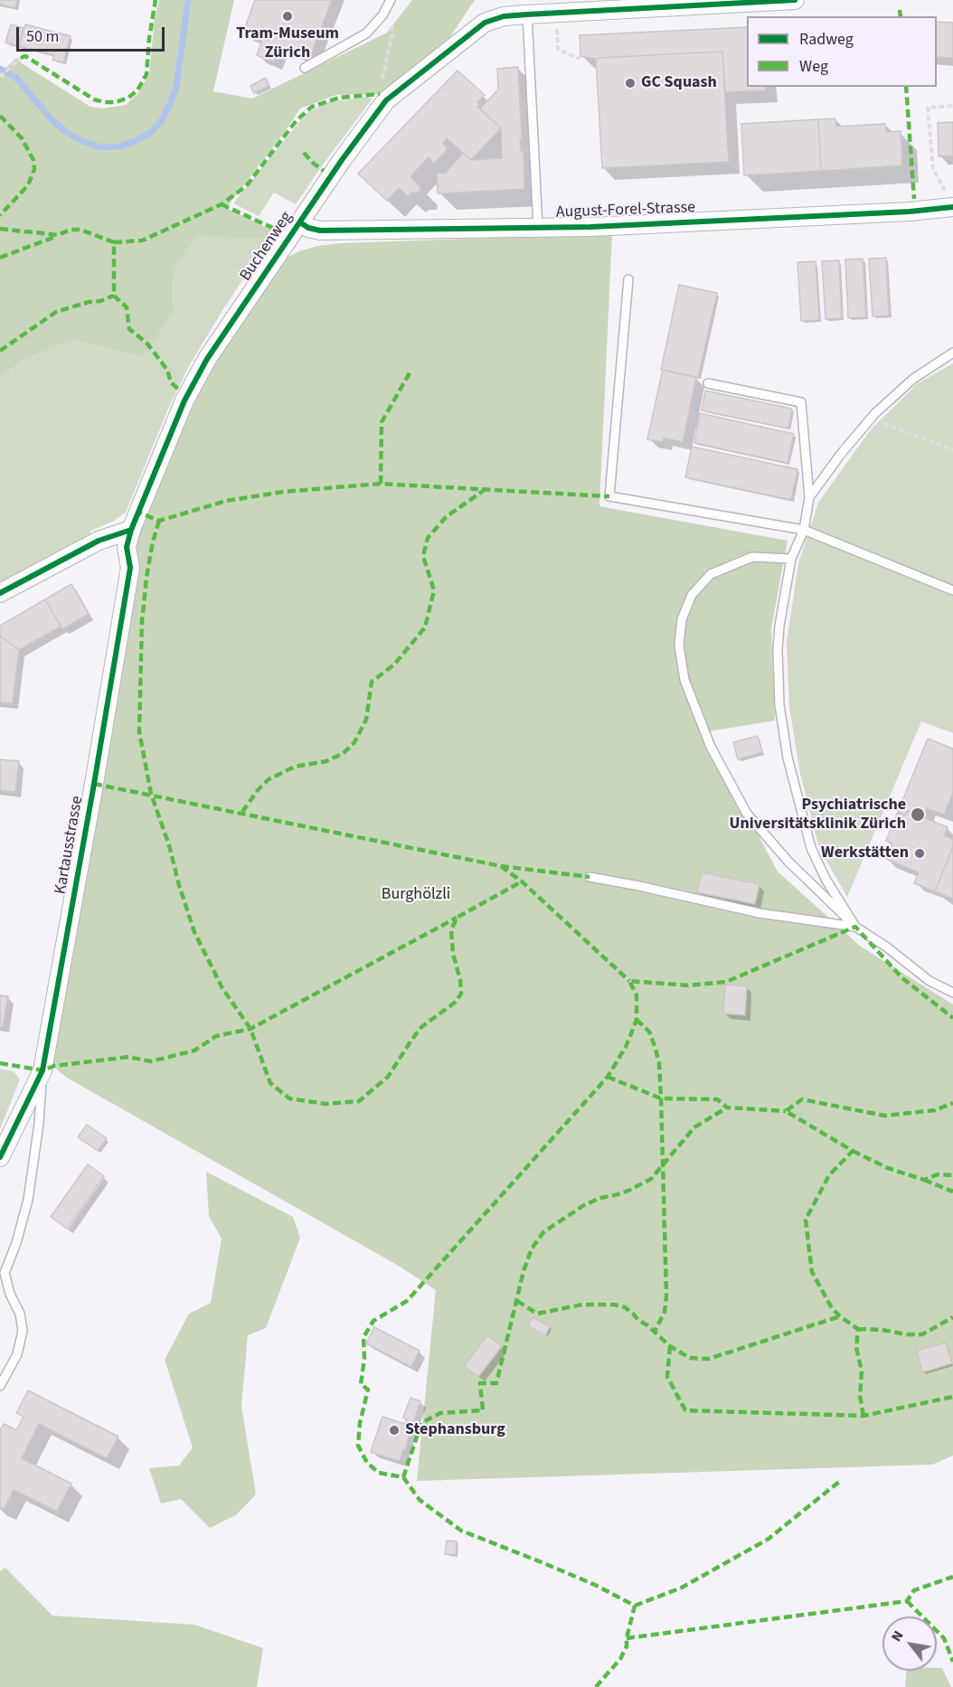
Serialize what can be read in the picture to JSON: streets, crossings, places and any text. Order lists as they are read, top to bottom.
{
  "streets": {
    "street": ["August-Forel-Strasse", "Buchenweg", "Kartausstrasse"]
  },
  "crossings": [
    ["August-Forel-Strasse", "Buchenweg"],
    ["Buchenweg", "Kartausstrasse"]
  ],
  "parks": ["Burghölzli"],
  "places": [
    "Tram-Museum Zürich",
    "GC Squash",
    "Psychiatrische Universitätsklinik Zürich",
    "Werkstätten",
    "Stephansburg"
  ],
  "legend": ["Radweg", "Weg"],
  "scale_bar": "50 m",
  "north": "top left"
}
